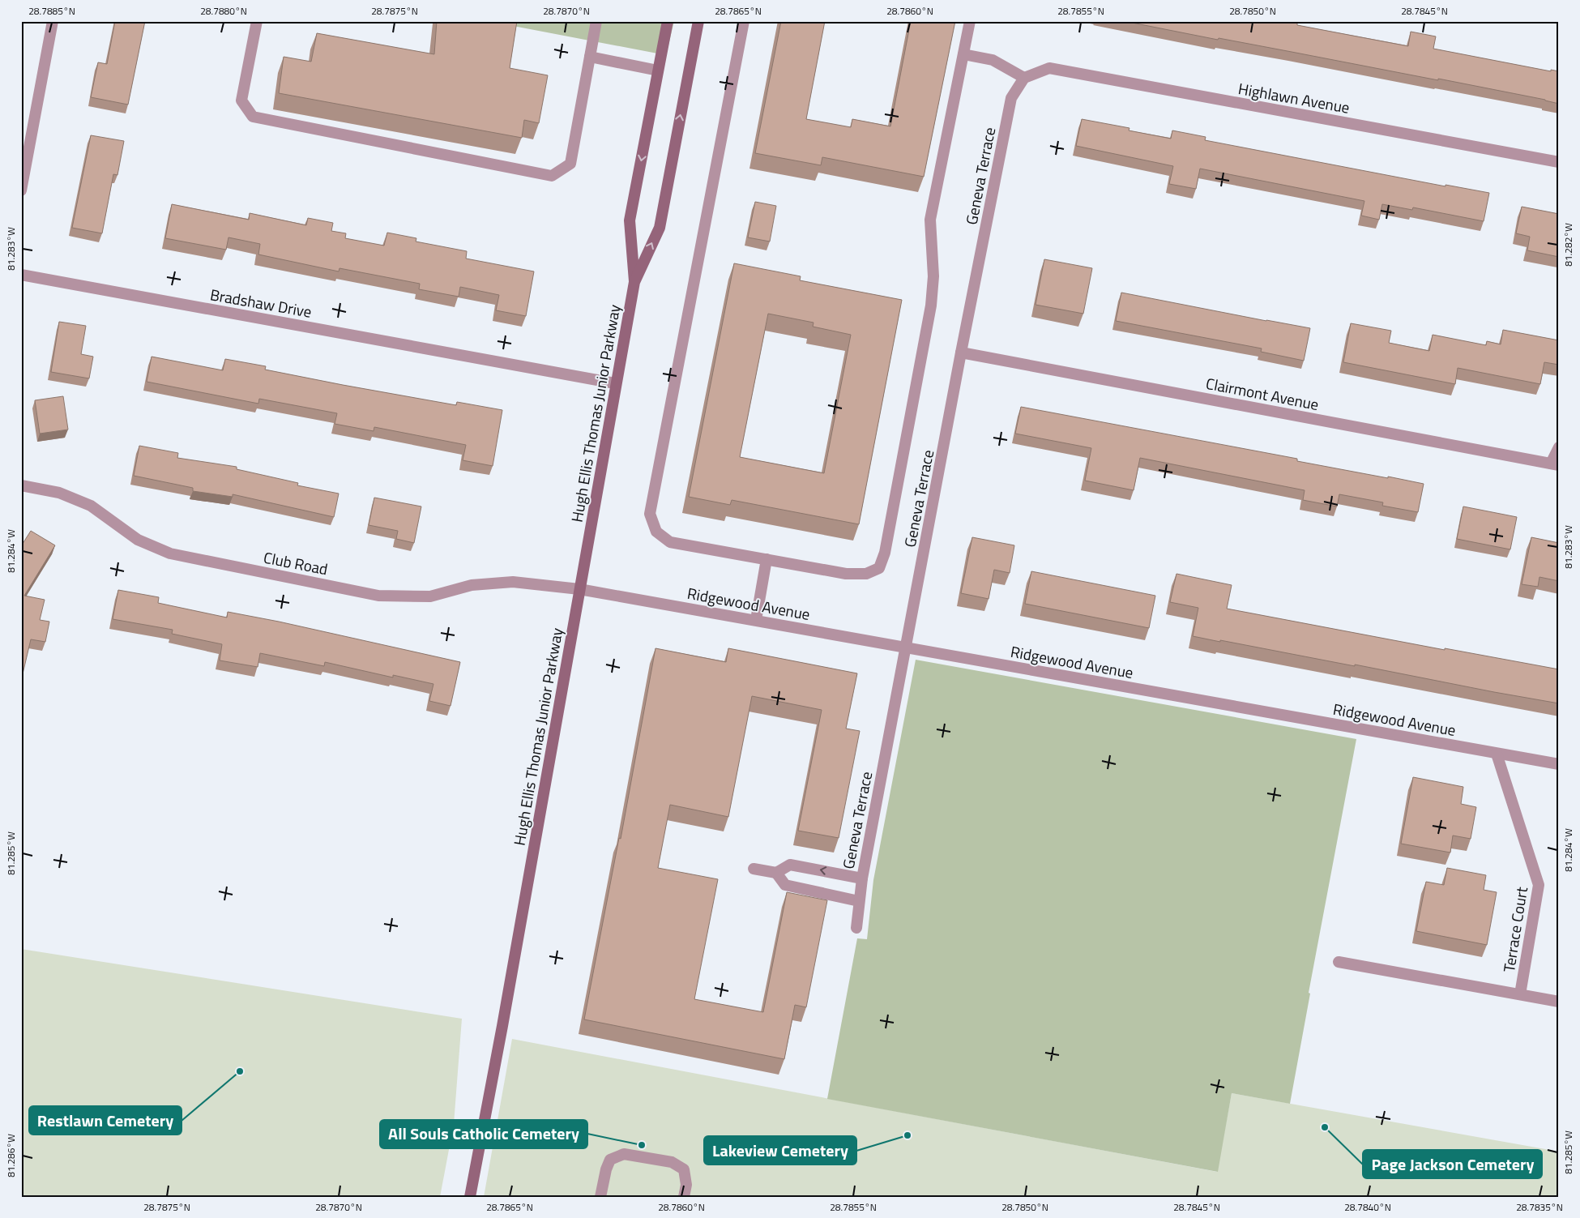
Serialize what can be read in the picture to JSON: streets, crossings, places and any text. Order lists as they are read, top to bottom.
{
  "streets": {
    "main road": ["Hugh Ellis Thomas Junior Parkway"],
    "street": [
      "Highlawn Avenue",
      "Geneva Terrace",
      "Bradshaw Drive",
      "Clairmont Avenue",
      "Club Road",
      "Ridgewood Avenue",
      "Terrace Court"
    ]
  },
  "crossings": [
    ["Highlawn Avenue", "Geneva Terrace"],
    ["Geneva Terrace", "Clairmont Avenue"],
    ["Geneva Terrace", "Ridgewood Avenue"],
    ["Bradshaw Drive", "Hugh Ellis Thomas Junior Parkway"],
    ["Hugh Ellis Thomas Junior Parkway", "Club Road"],
    ["Hugh Ellis Thomas Junior Parkway", "Ridgewood Avenue"],
    ["Club Road", "Ridgewood Avenue"],
    ["Ridgewood Avenue", "Terrace Court"]
  ],
  "places": [
    "Restlawn Cemetery",
    "Page Jackson Cemetery",
    "Lakeview Cemetery",
    "All Souls Catholic Cemetery"
  ],
  "coordinates": [
    "28.7885°N",
    "28.7880°N",
    "28.7875°N",
    "28.7870°N",
    "28.7865°N",
    "28.7860°N",
    "28.7855°N",
    "28.7850°N",
    "28.7845°N",
    "81.282°W",
    "81.283°W",
    "81.284°W",
    "81.285°W",
    "81.286°W",
    "28.7840°N",
    "28.7835°N"
  ]
}
